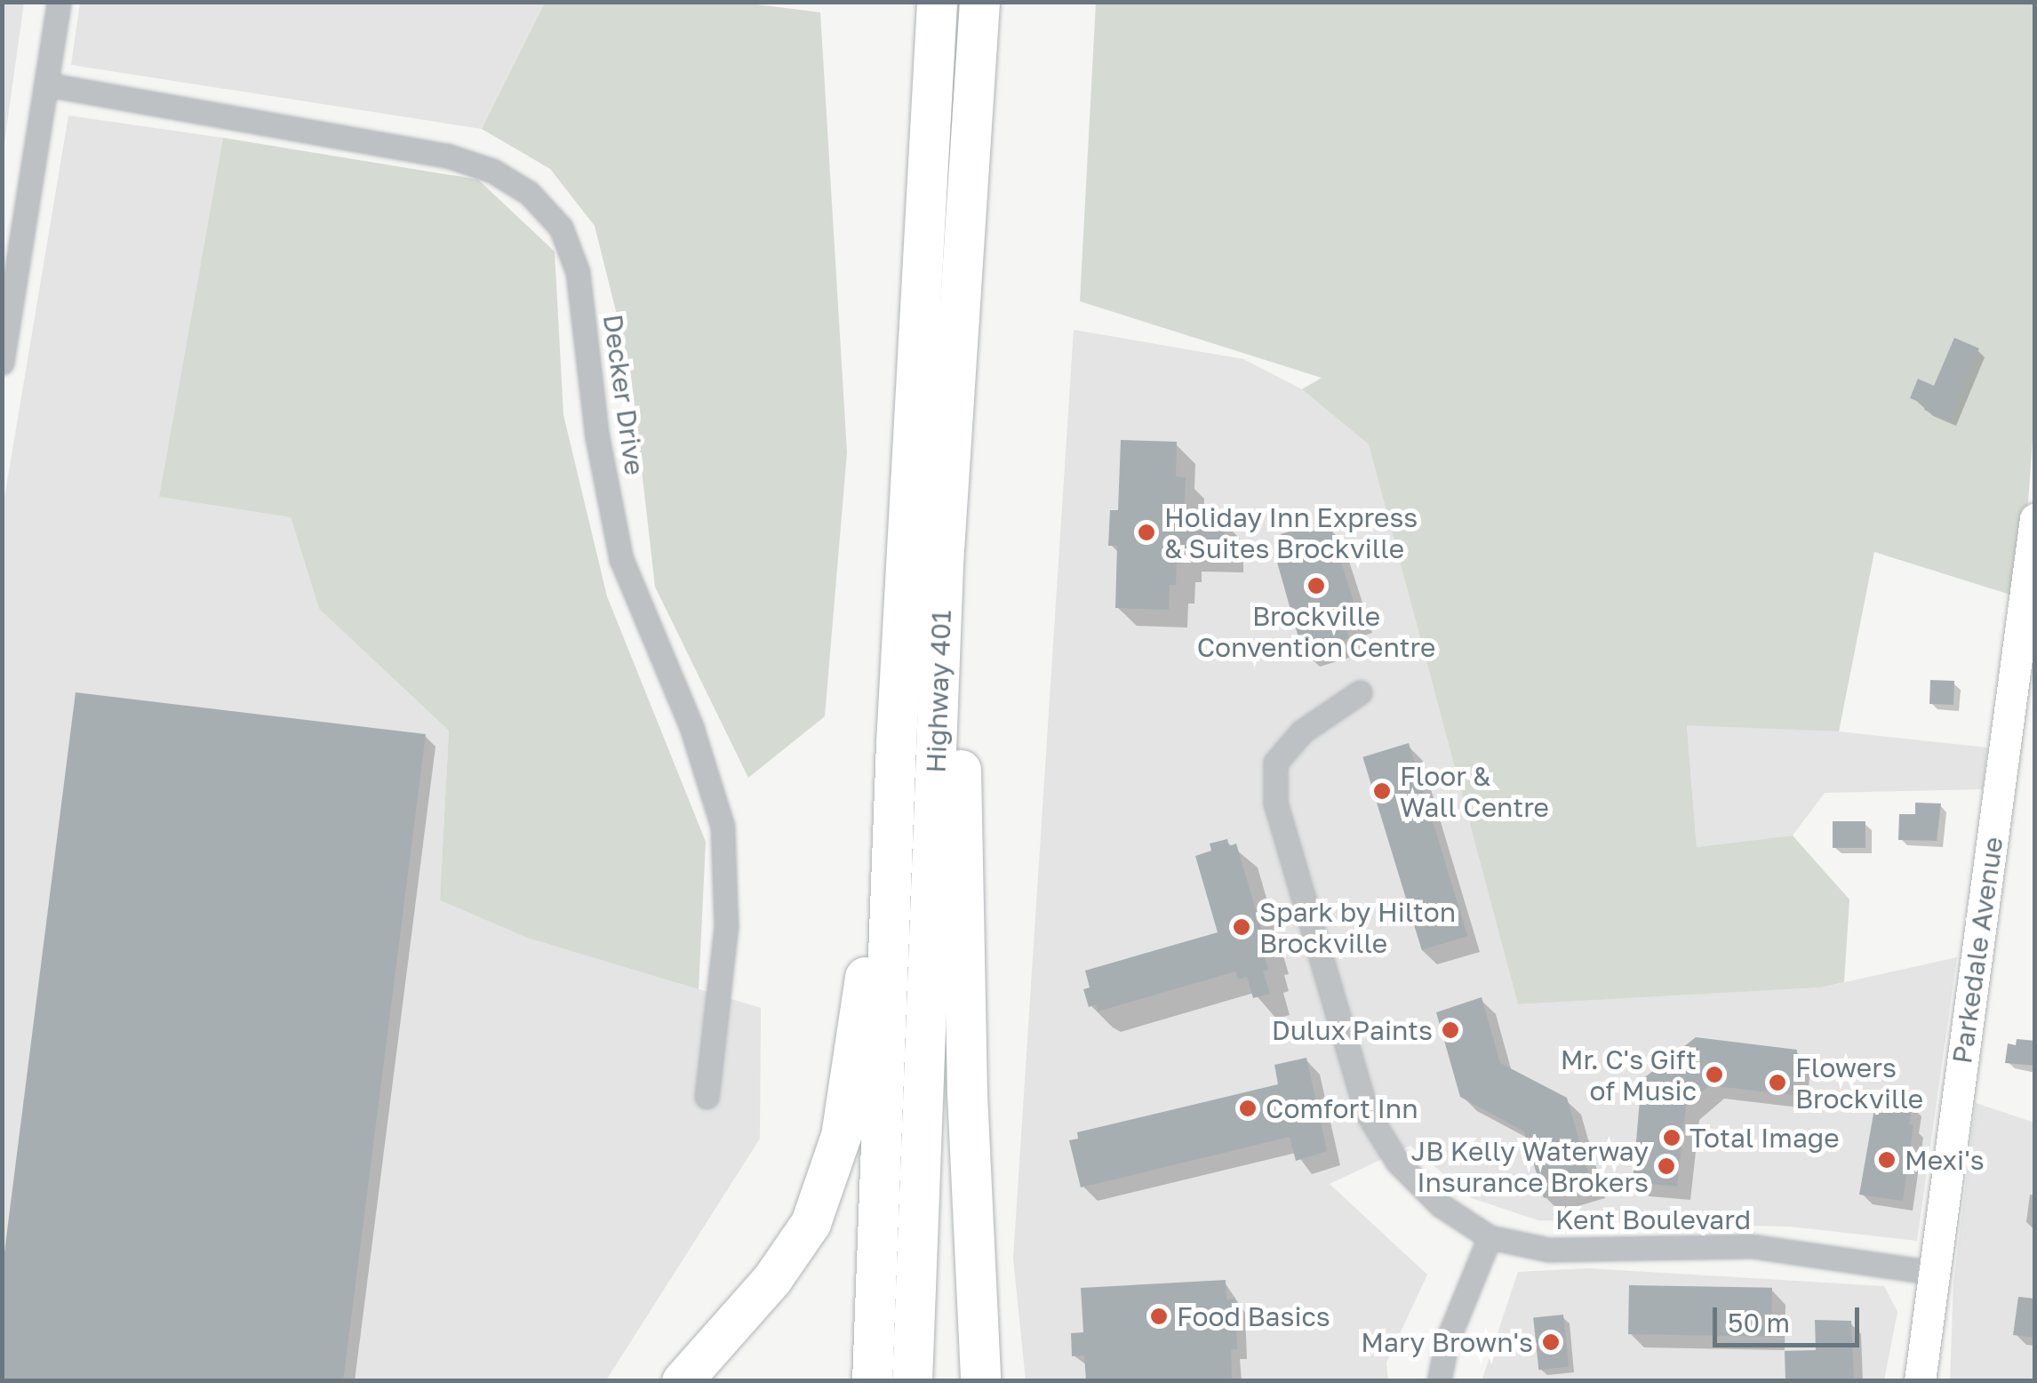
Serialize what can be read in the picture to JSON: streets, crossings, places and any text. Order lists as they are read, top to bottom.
{
  "streets": {
    "highway": ["Highway 401"],
    "street": ["Decker Drive", "Parkedale Avenue", "Kent Boulevard"]
  },
  "crossings": [
    ["Parkedale Avenue", "Kent Boulevard"]
  ],
  "places": [
    "Holiday Inn Express & Suites Brockville",
    "Brockville Convention Centre",
    "Floor & Wall Centre",
    "Spark by Hilton Brockville",
    "Dulux Paints",
    "Mr. C's Gift of Music",
    "Flowers Brockville",
    "Comfort Inn",
    "Total Image",
    "Mexi's",
    "JB Kelly Waterway Insurance Brokers",
    "Food Basics",
    "Mary Brown's"
  ],
  "scale_bar": "50 m"
}
